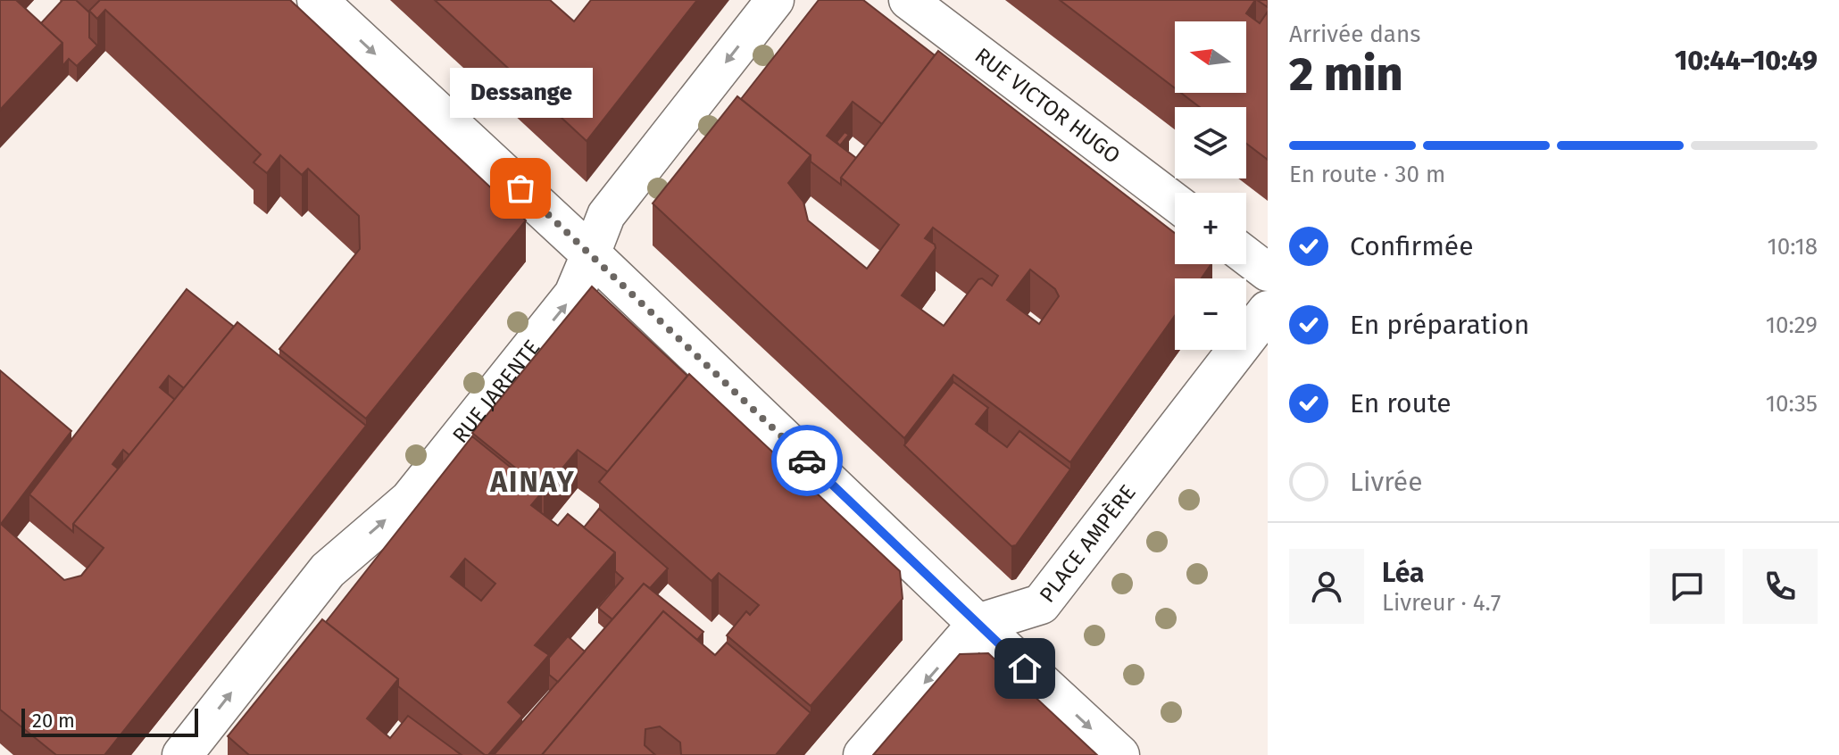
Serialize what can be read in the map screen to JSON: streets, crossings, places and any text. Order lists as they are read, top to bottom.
{
  "streets": {
    "street": ["RUE VICTOR HUGO", "RUE JARENTE", "PLACE AMPÈRE"]
  },
  "districts": ["AINAY"],
  "places": ["Dessange"],
  "scale_bar": "20 m",
  "north": "left",
  "page": {
    "heading": ["2 min", "Arrivée dans", "10:44–10:49"],
    "panel": ["Léa", "Livreur · 4.7"],
    "map_buttons": ["+", "−"],
    "bubble": "Dessange",
    "bar": "En route · 30 m",
    "list": [
      ["Confirmée", "10:18"],
      ["En préparation", "10:29"],
      ["En route", "10:35"],
      "Livrée"
    ],
    "scale": "20 m"
  }
}
